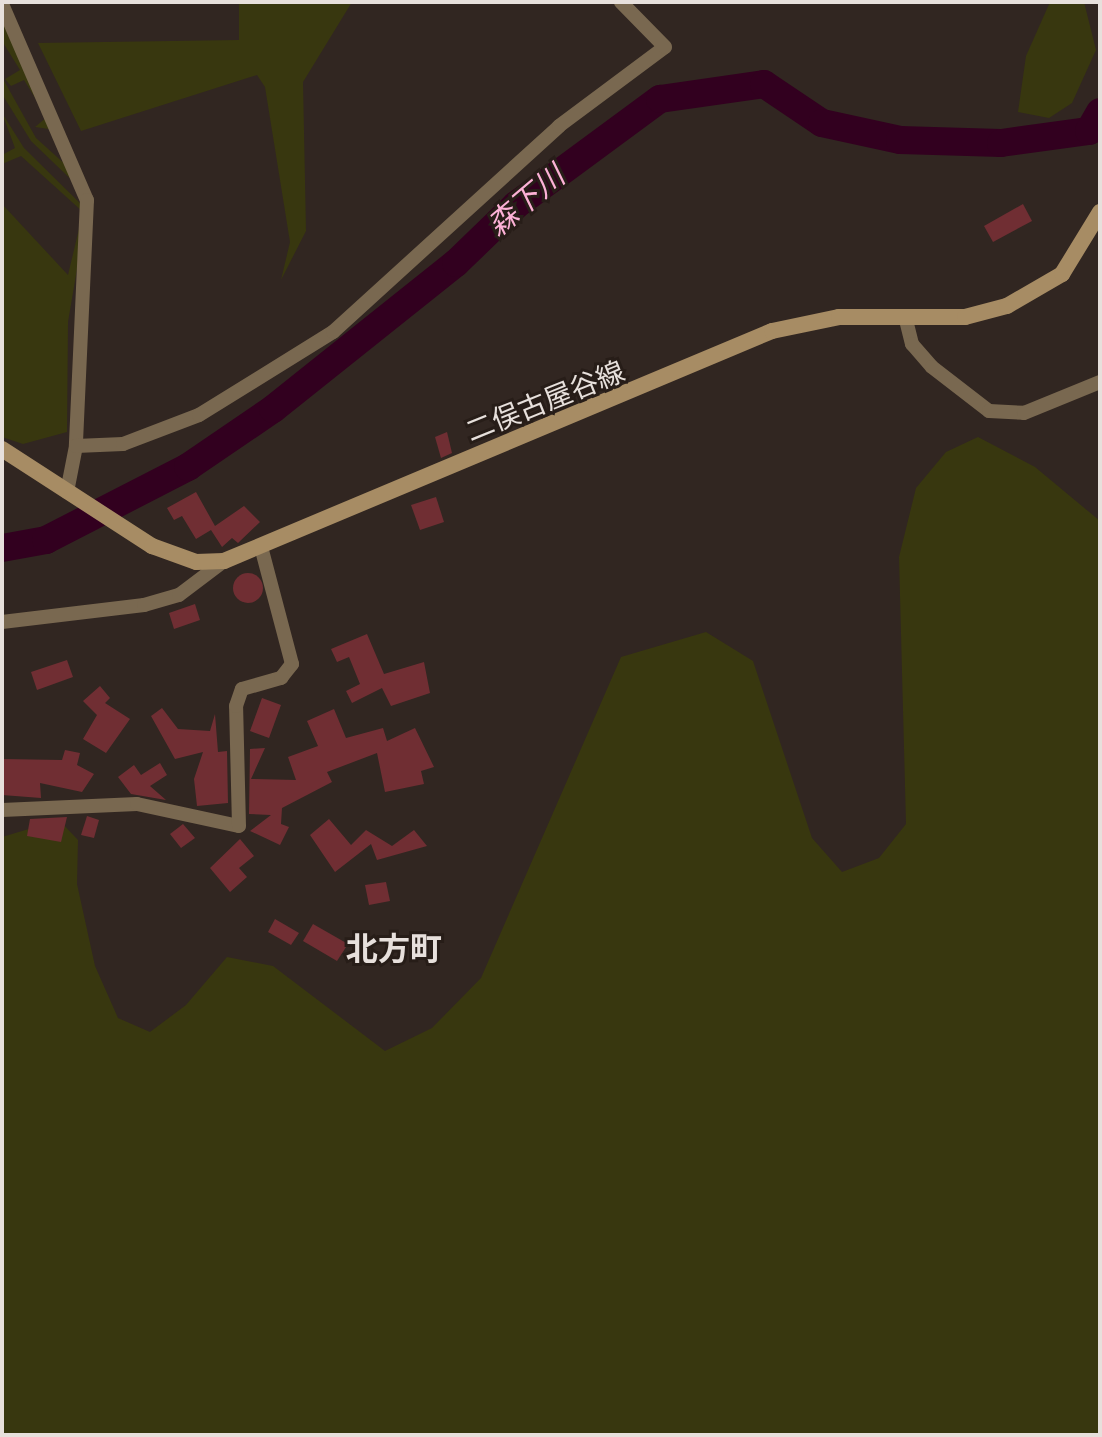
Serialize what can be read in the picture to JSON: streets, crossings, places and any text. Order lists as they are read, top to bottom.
{
  "streets": {
    "main road": ["二俣古屋谷線"]
  },
  "districts": ["北方町"],
  "water": ["森下川"]
}
